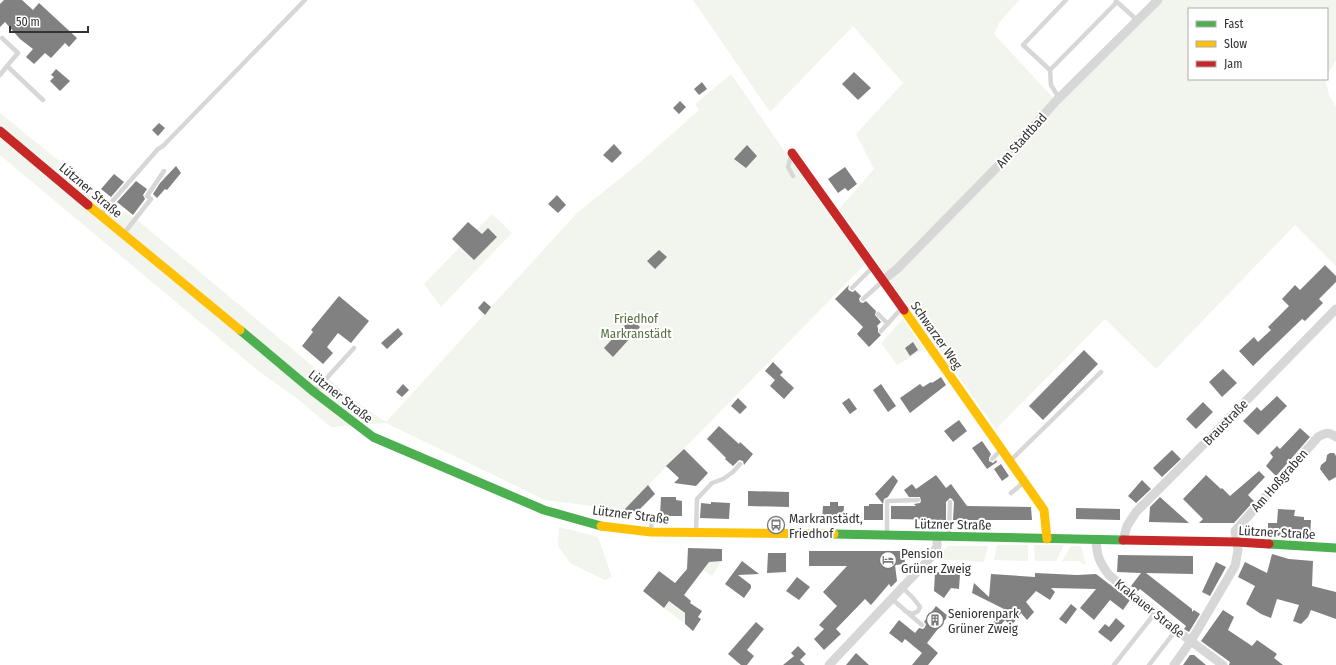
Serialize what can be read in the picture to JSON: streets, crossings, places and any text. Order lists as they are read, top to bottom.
{
  "streets": {
    "main road": ["Lützner Straße", "Schwarzer Weg"],
    "street": [
      "Am Stadtbad",
      "Braustraße",
      "Am Hoßgraben",
      "Krakauer Straße"
    ]
  },
  "crossings": [
    ["Am Stadtbad", "Schwarzer Weg"],
    ["Lützner Straße", "Schwarzer Weg"],
    ["Lützner Straße", "Braustraße"],
    ["Lützner Straße", "Am Hoßgraben"],
    ["Lützner Straße", "Krakauer Straße"],
    ["Am Hoßgraben", "Krakauer Straße"]
  ],
  "parks": ["Friedhof Markranstädt"],
  "places": {
    "bus stop": ["Markranstädt, Friedhof"],
    "hotel": ["Pension Grüner Zweig"],
    "building": ["Seniorenpark Grüner Zweig"]
  },
  "legend": ["Fast", "Slow", "Jam"],
  "scale_bar": "50 m"
}
